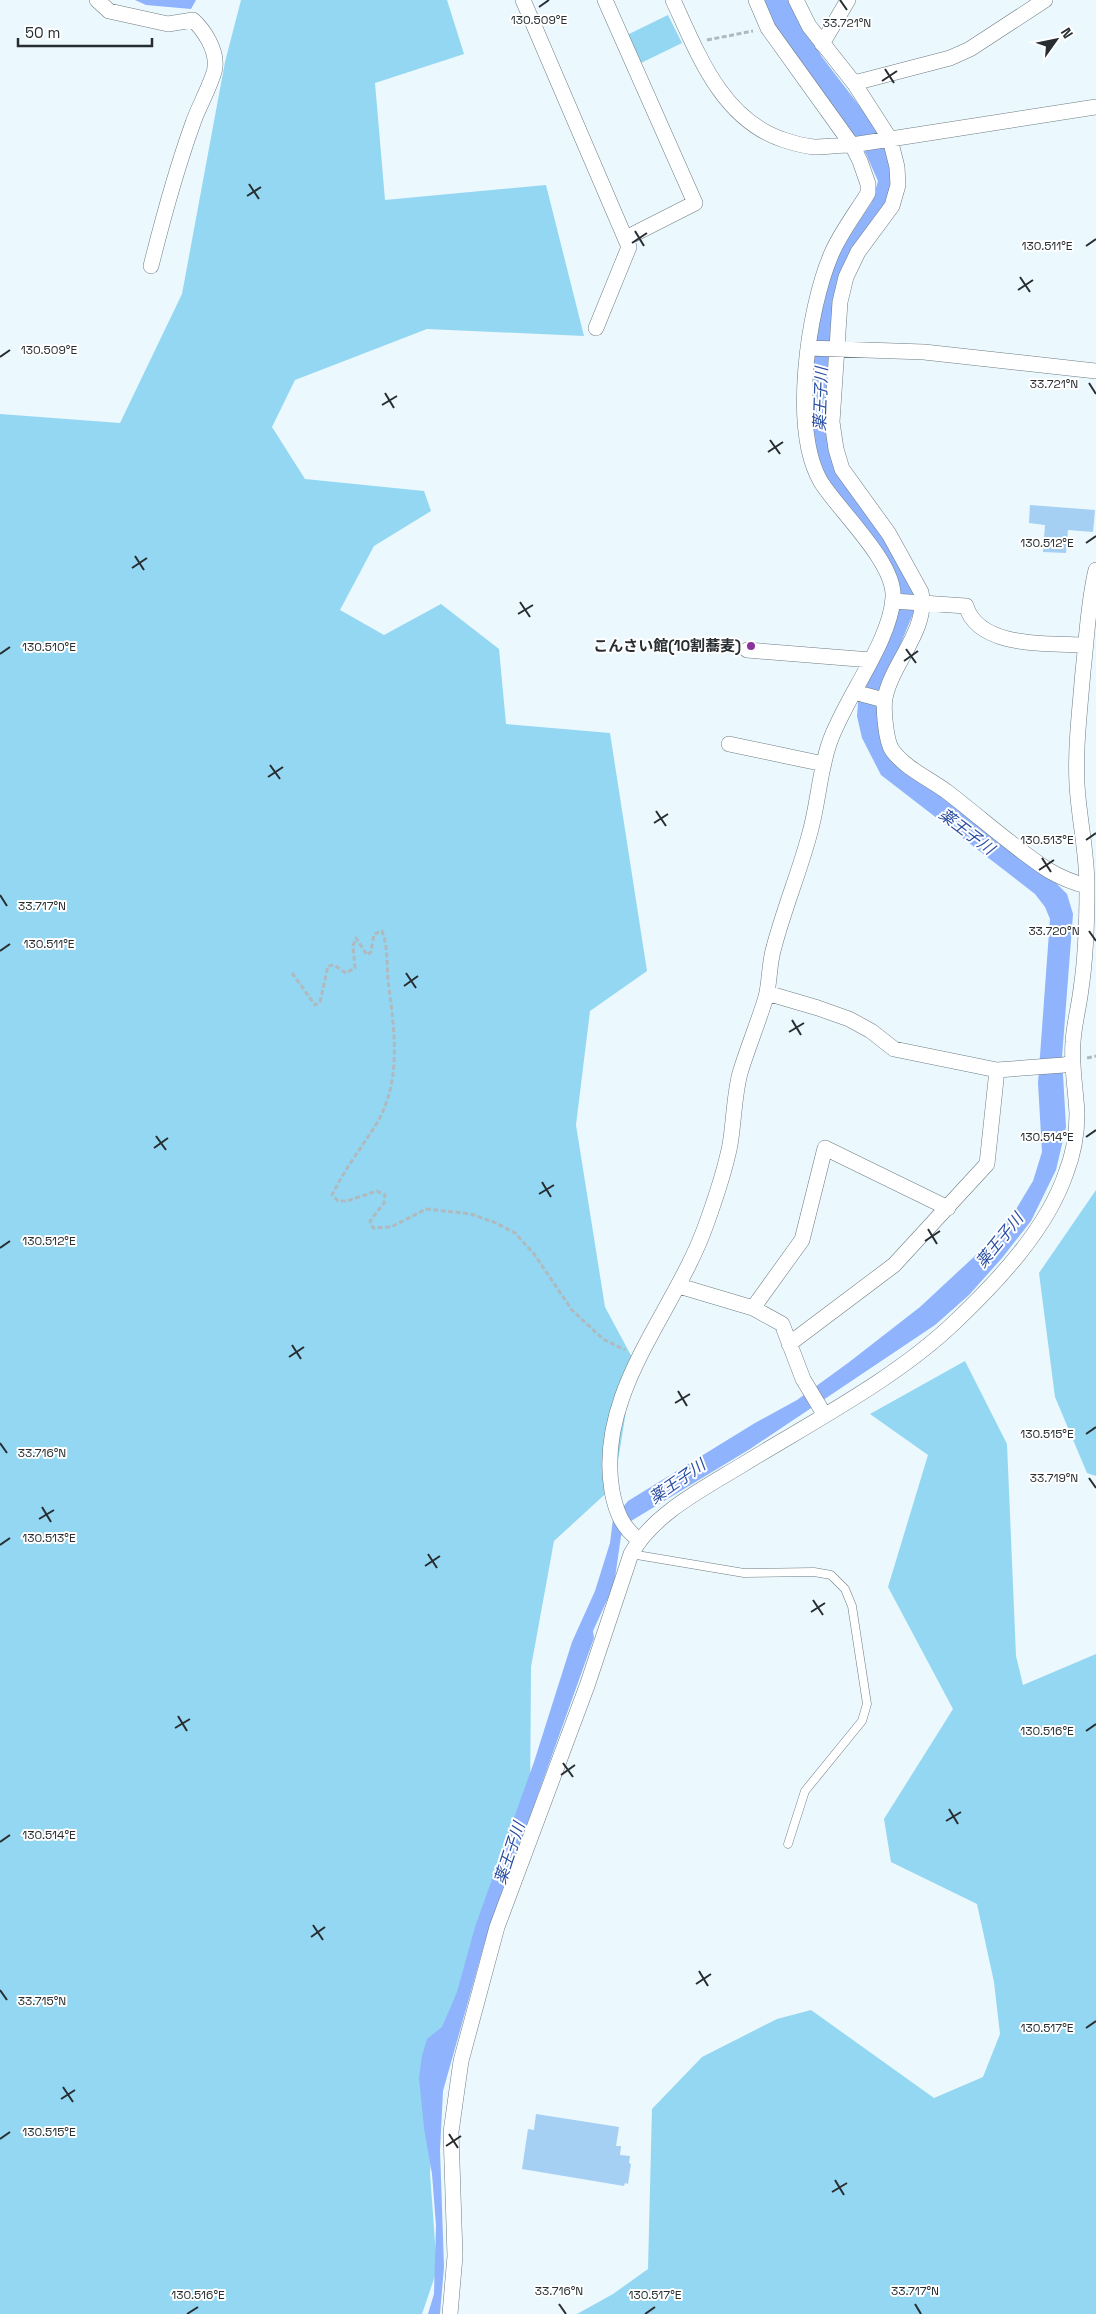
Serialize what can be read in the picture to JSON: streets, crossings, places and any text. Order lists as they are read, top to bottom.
{
  "water": ["薬王子川"],
  "places": ["こんさい館(10割蕎麦)"],
  "scale_bar": "50 m",
  "north": "top right",
  "coordinates": [
    "130.509°E",
    "33.721°N",
    "130.511°E",
    "130.512°E",
    "130.510°E",
    "130.513°E",
    "33.717°N",
    "33.720°N",
    "130.514°E",
    "130.515°E",
    "33.716°N",
    "33.719°N",
    "130.516°E",
    "33.715°N",
    "130.517°E"
  ]
}
